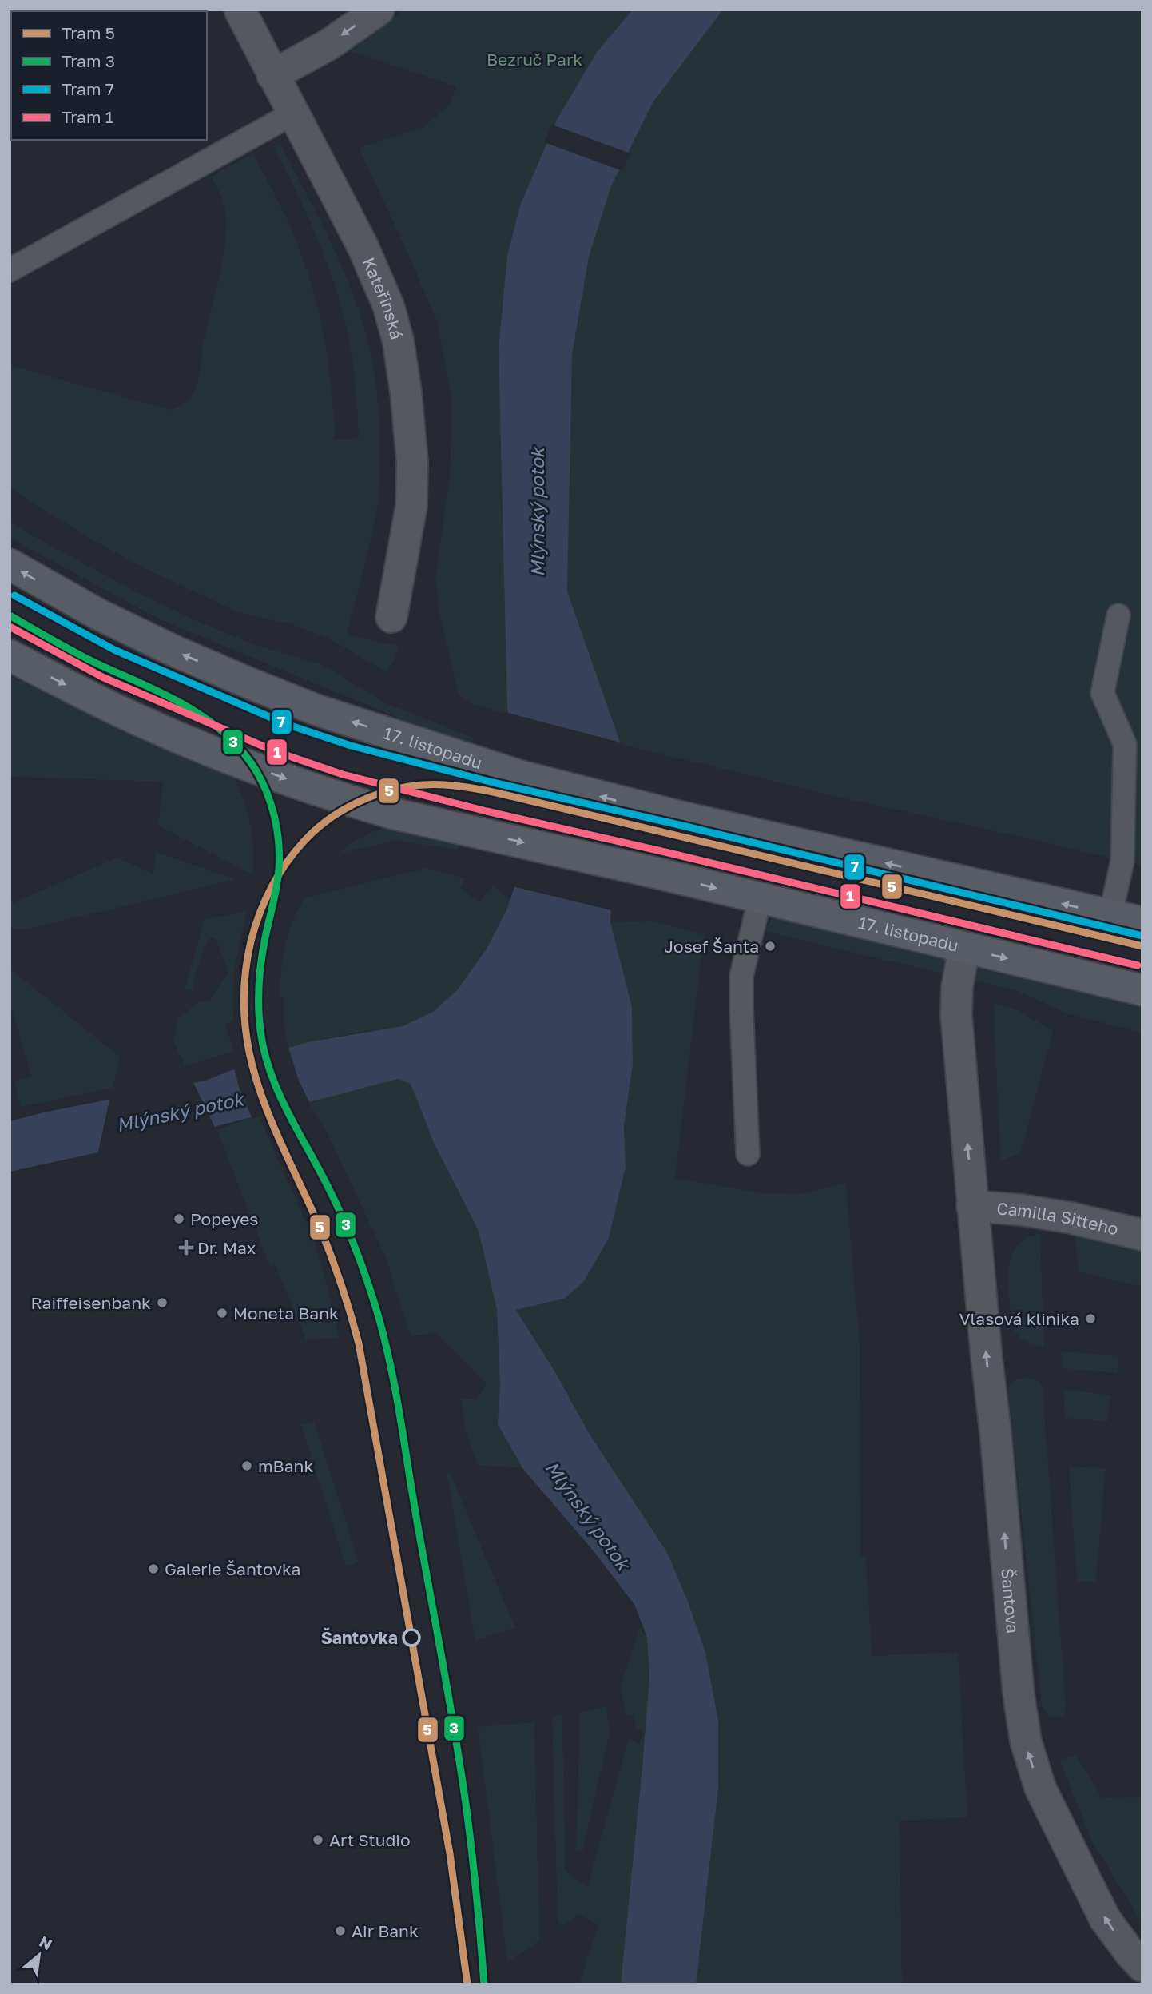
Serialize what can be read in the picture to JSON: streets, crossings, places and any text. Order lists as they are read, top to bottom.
{
  "streets": {
    "street": [
      "Kateřinská",
      "17. listopadu",
      "Camilla Sitteho",
      "Šantova"
    ]
  },
  "crossings": [
    ["17. listopadu", "Šantova"],
    ["Camilla Sitteho", "Šantova"]
  ],
  "one_way": ["Šantova"],
  "water": ["Mlýnský potok"],
  "parks": ["Bezruč Park"],
  "places": {
    "other": [
      "Josef Šanta",
      "Popeyes",
      "Raiffeisenbank",
      "Moneta Bank",
      "Vlasová klinika",
      "mBank",
      "Galerie Šantovka",
      "Šantovka",
      "Art Studio",
      "Air Bank"
    ],
    "health": ["Dr. Max"]
  },
  "lines": [
    "tram line 7",
    "tram line 3",
    "tram line 1",
    "tram line 5"
  ],
  "legend": [
    "Tram 5",
    "Tram 3",
    "Tram 7",
    "Tram 1"
  ],
  "north": "top right"
}
